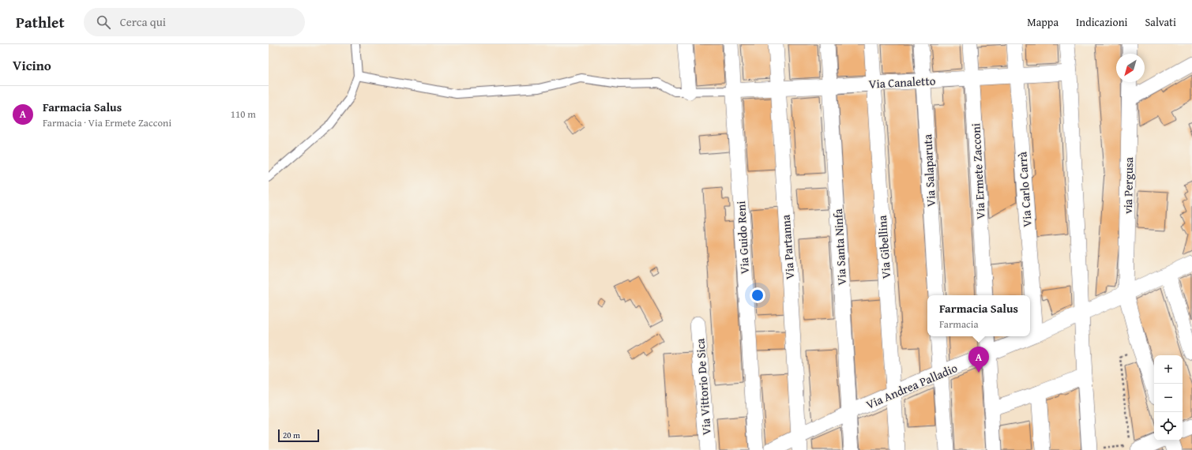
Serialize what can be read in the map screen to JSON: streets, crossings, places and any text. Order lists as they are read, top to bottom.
{
  "streets": {
    "street": [
      "Via Canaletto",
      "Via Salaparuta",
      "Via Ermete Zacconi",
      "via Pergusa",
      "Via Carlo Carrà",
      "Via Guido Reni",
      "Via Partanna",
      "Via Santa Ninfa",
      "Via Gibellina",
      "Via Andrea Palladio",
      "Via Vittorio De Sica"
    ]
  },
  "crossings": [
    ["Via Canaletto", "Via Salaparuta"],
    ["Via Canaletto", "Via Ermete Zacconi"],
    ["Via Canaletto", "Via Carlo Carrà"],
    ["Via Canaletto", "Via Guido Reni"],
    ["Via Canaletto", "Via Partanna"],
    ["Via Canaletto", "Via Santa Ninfa"],
    ["Via Canaletto", "Via Gibellina"],
    ["via Pergusa", "Via Andrea Palladio"],
    ["Via Carlo Carrà", "Via Andrea Palladio"],
    ["Via Partanna", "Via Andrea Palladio"],
    ["Via Santa Ninfa", "Via Andrea Palladio"],
    ["Via Gibellina", "Via Andrea Palladio"]
  ],
  "scale_bar": "20 m",
  "north": "bottom left",
  "page": {
    "header": "Pathlet",
    "search": "Cerca qui",
    "nav": ["Mappa", "Indicazioni", "Salvati"],
    "heading": "Vicino",
    "list": [
      {
        "mark": "A",
        "name": "Farmacia Salus",
        "note": "Farmacia · Via Ermete Zacconi",
        "value": "110 m"
      }
    ],
    "popup": ["Farmacia Salus", "Farmacia"],
    "pins": "A",
    "map_buttons": ["+", "−"],
    "scale": "20 m"
  }
}
